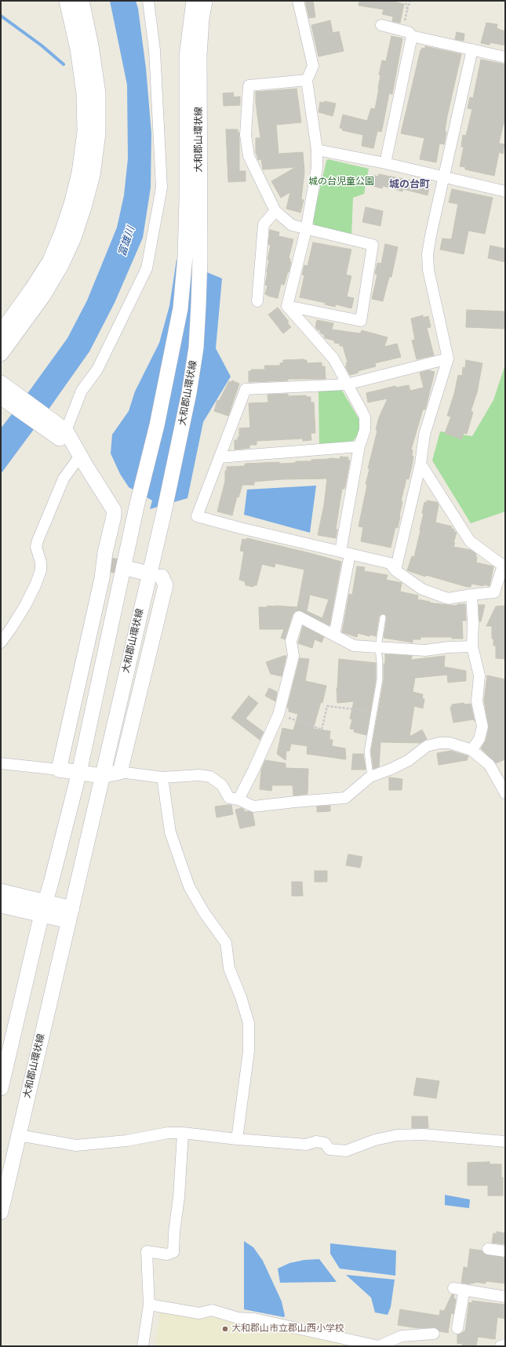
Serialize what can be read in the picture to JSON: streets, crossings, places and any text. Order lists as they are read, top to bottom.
{
  "streets": {
    "main road": ["大和郡山環状線"]
  },
  "districts": ["城の台町"],
  "water": ["富雄川"],
  "parks": ["城の台児童公園"],
  "places": ["大和郡山市立郡山西小学校"]
}
